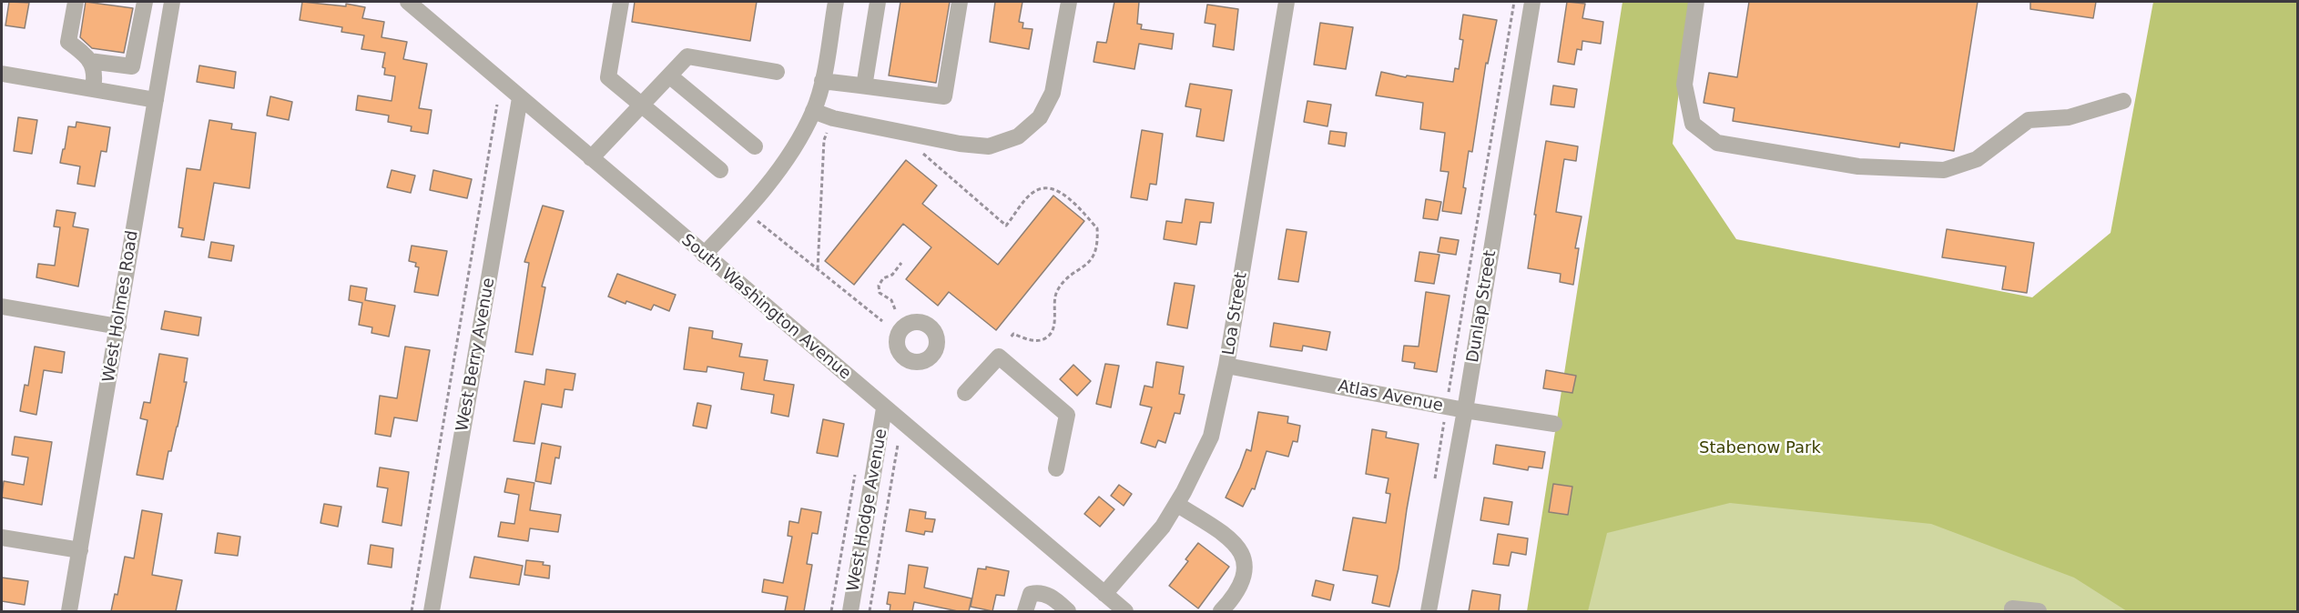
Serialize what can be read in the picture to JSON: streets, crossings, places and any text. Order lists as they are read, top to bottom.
{
  "streets": {
    "street": [
      "West Holmes Road",
      "Dunlap Street",
      "South Washington Avenue",
      "Loa Street",
      "West Berry Avenue",
      "Atlas Avenue",
      "West Hodge Avenue"
    ]
  },
  "crossings": [
    ["Dunlap Street", "Atlas Avenue"],
    ["South Washington Avenue", "Loa Street"],
    ["South Washington Avenue", "West Berry Avenue"],
    ["South Washington Avenue", "West Hodge Avenue"],
    ["Loa Street", "Atlas Avenue"]
  ],
  "parks": ["Stabenow Park"]
}
